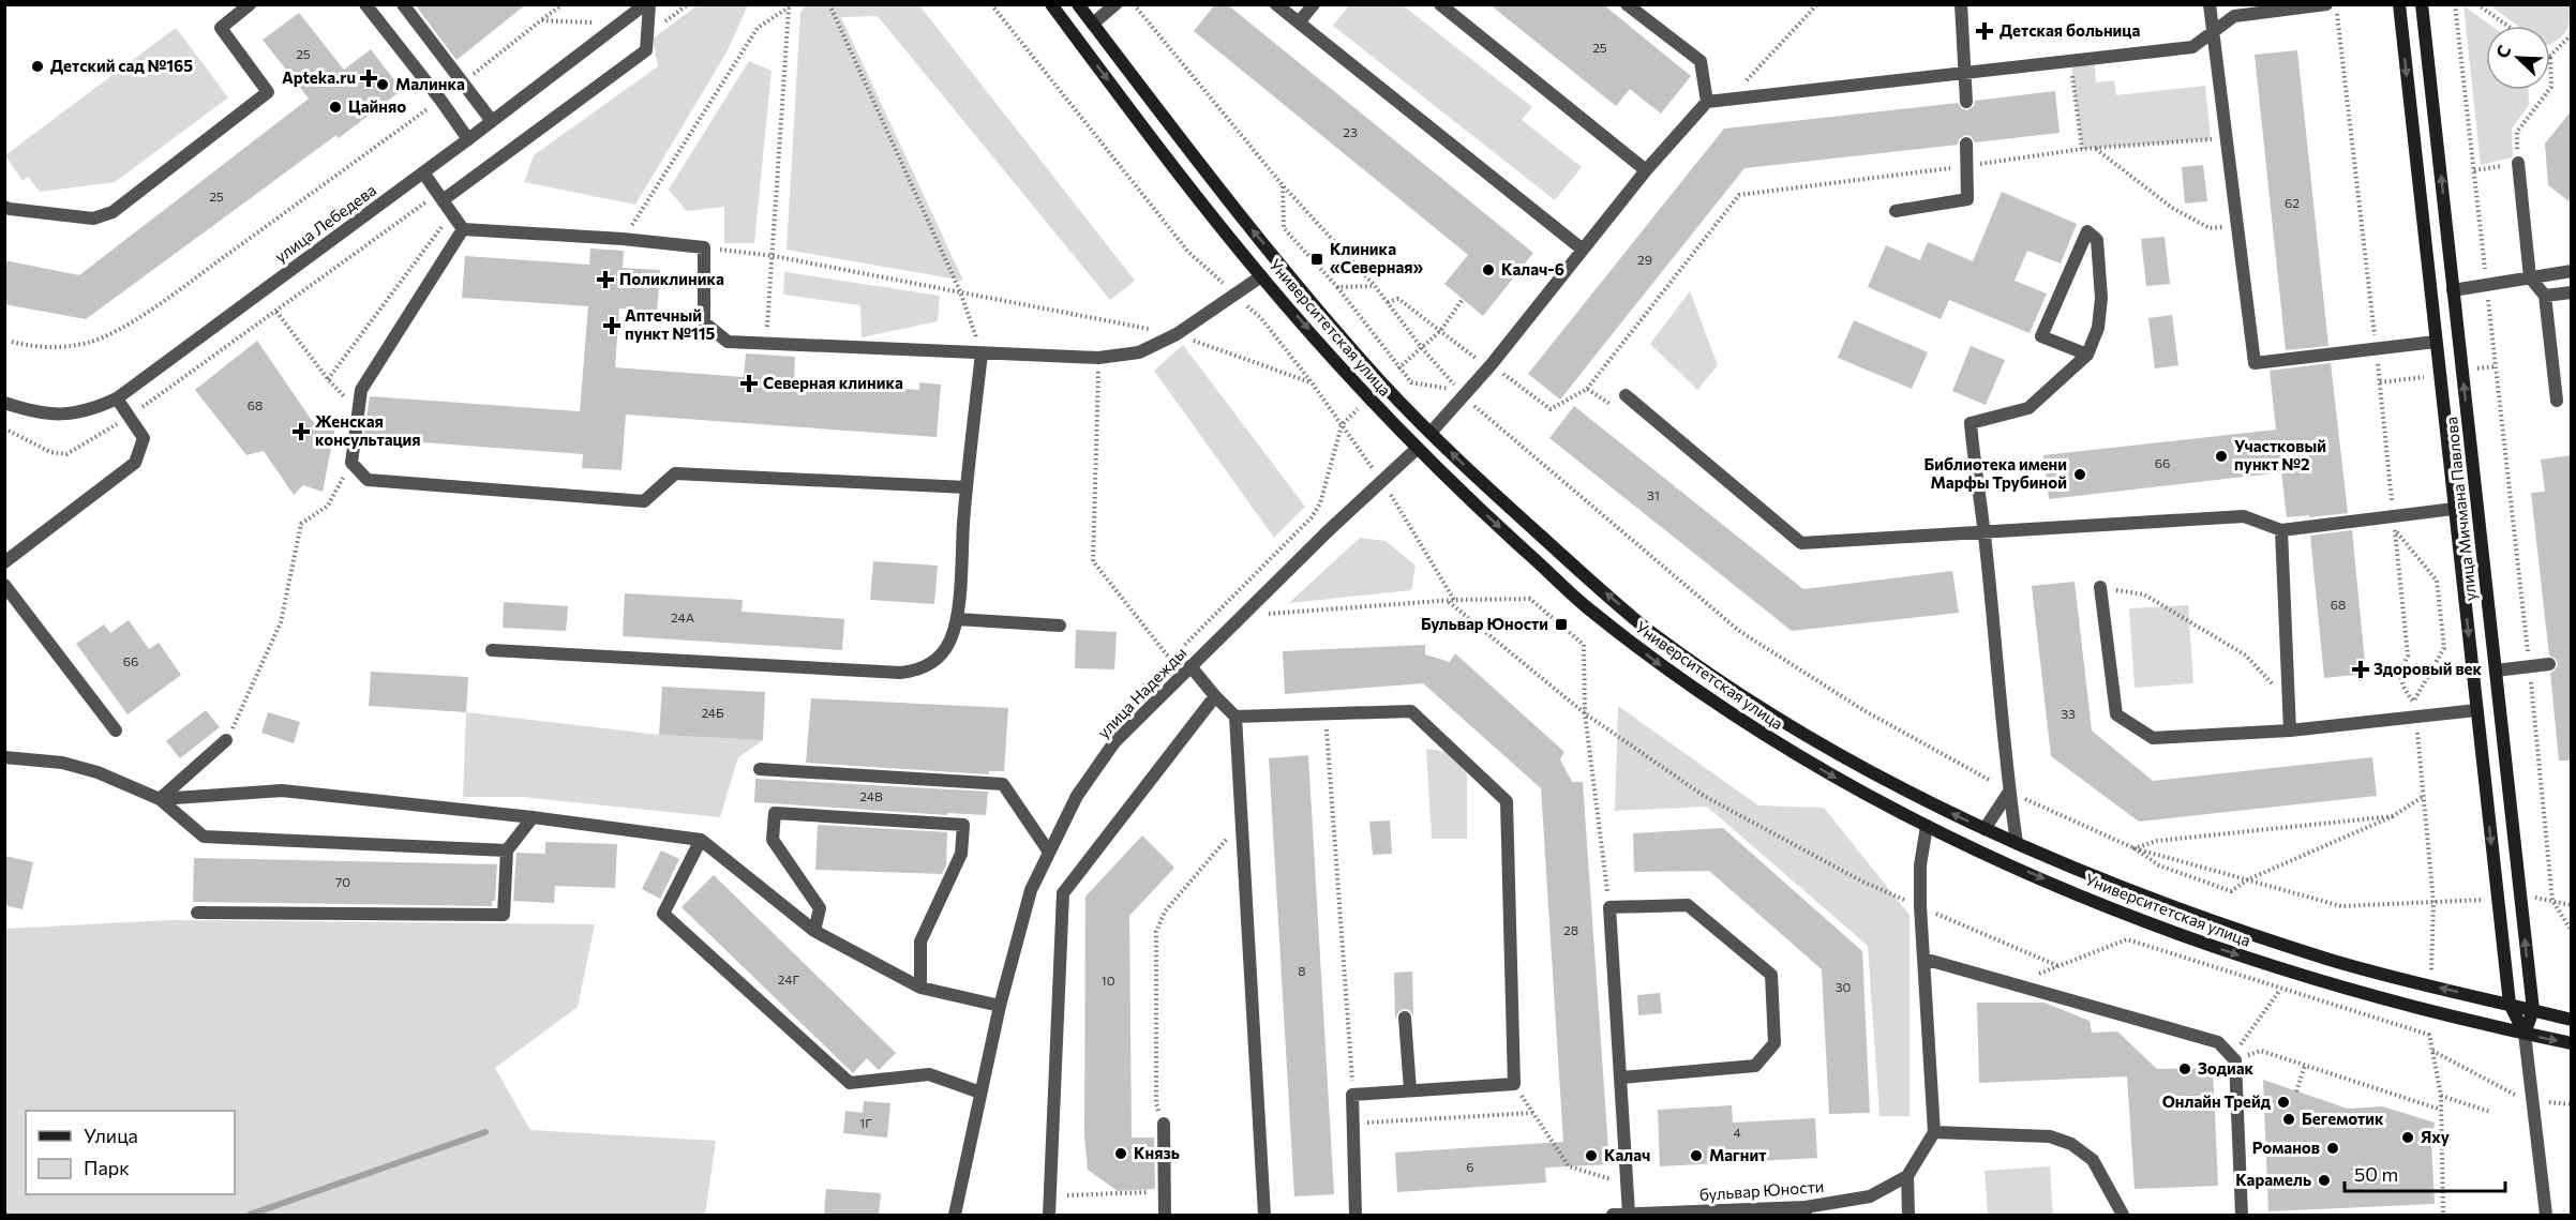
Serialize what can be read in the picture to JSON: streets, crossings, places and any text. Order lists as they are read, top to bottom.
{
  "streets": {
    "main road": ["Университетская улица", "улица Мичмана Павлова"],
    "street": ["улица Лебедева", "улица Надежды", "бульвар Юности"]
  },
  "crossings": [
    ["Университетская улица", "улица Мичмана Павлова"],
    ["Университетская улица", "улица Надежды"]
  ],
  "places": {
    "health": [
      "Детская больница",
      "Apteka.ru",
      "Поликлиника",
      "Аптечный пункт №115",
      "Северная клиника",
      "Женская консультация",
      "Здоровый век"
    ],
    "other": [
      "Детский сад №165",
      "Малинка",
      "Цайняо",
      "Калач-6",
      "Участковый пункт №2",
      "Библиотека имени Марфы Трубиной",
      "Зодиак",
      "Онлайн Трейд",
      "Бегемотик",
      "Яху",
      "Романов",
      "Князь",
      "Калач",
      "Магнит",
      "Карамель"
    ],
    "transit": ["Клиника «Северная»", "Бульвар Юности"]
  },
  "house_numbers": [
    "25",
    "25",
    "23",
    "25",
    "62",
    "29",
    "68",
    "66",
    "31",
    "68",
    "24А",
    "66",
    "24Б",
    "33",
    "24В",
    "70",
    "28",
    "8",
    "24Г",
    "10",
    "30",
    "1Г",
    "4",
    "6"
  ],
  "legend": ["Улица", "Парк"],
  "scale_bar": "50 m",
  "north": "top left"
}
